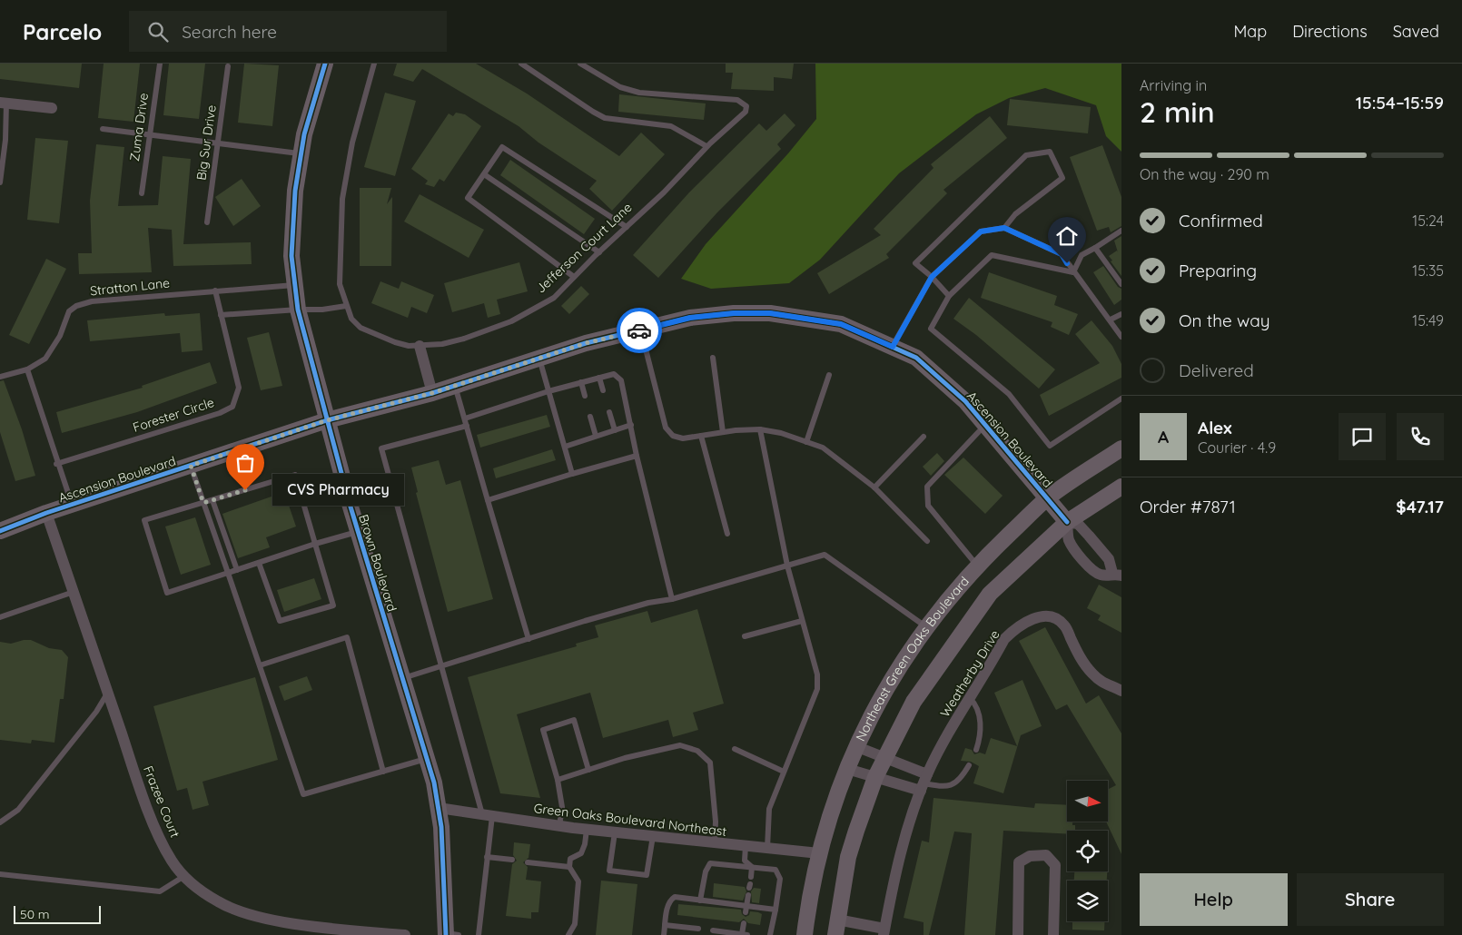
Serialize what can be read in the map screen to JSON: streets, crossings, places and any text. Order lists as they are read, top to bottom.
{
  "streets": {
    "street": [
      "Ascension Boulevard",
      "Brown Boulevard",
      "Northeast Green Oaks Boulevard",
      "Weatherby Drive",
      "Frazee Court",
      "Green Oaks Boulevard Northeast"
    ],
    "lane": [
      "Zuma Drive",
      "Big Sur Drive",
      "Jefferson Court Lane",
      "Stratton Lane",
      "Forester Circle"
    ]
  },
  "crossings": [
    ["Stratton Lane", "Brown Boulevard"],
    ["Ascension Boulevard", "Brown Boulevard"],
    ["Ascension Boulevard", "Northeast Green Oaks Boulevard"],
    ["Ascension Boulevard", "Frazee Court"],
    ["Brown Boulevard", "Green Oaks Boulevard Northeast"],
    ["Northeast Green Oaks Boulevard", "Green Oaks Boulevard Northeast"]
  ],
  "places": ["CVS Pharmacy"],
  "scale_bar": "50 m",
  "north": "right",
  "page": {
    "header": "Parcelo",
    "search": "Search here",
    "nav": ["Map", "Directions", "Saved"],
    "heading": ["2 min", "Arriving in", "15:54–15:59"],
    "panel": [
      "Alex",
      "Courier · 4.9",
      "Order #7871",
      "$47.17"
    ],
    "bar": "On the way · 290 m",
    "list": [
      ["Confirmed", "15:24"],
      ["Preparing", "15:35"],
      ["On the way", "15:49"],
      "Delivered"
    ],
    "round": "A",
    "bubble": "CVS Pharmacy",
    "buttons": ["Help", "Share"],
    "scale": "50 m"
  }
}
